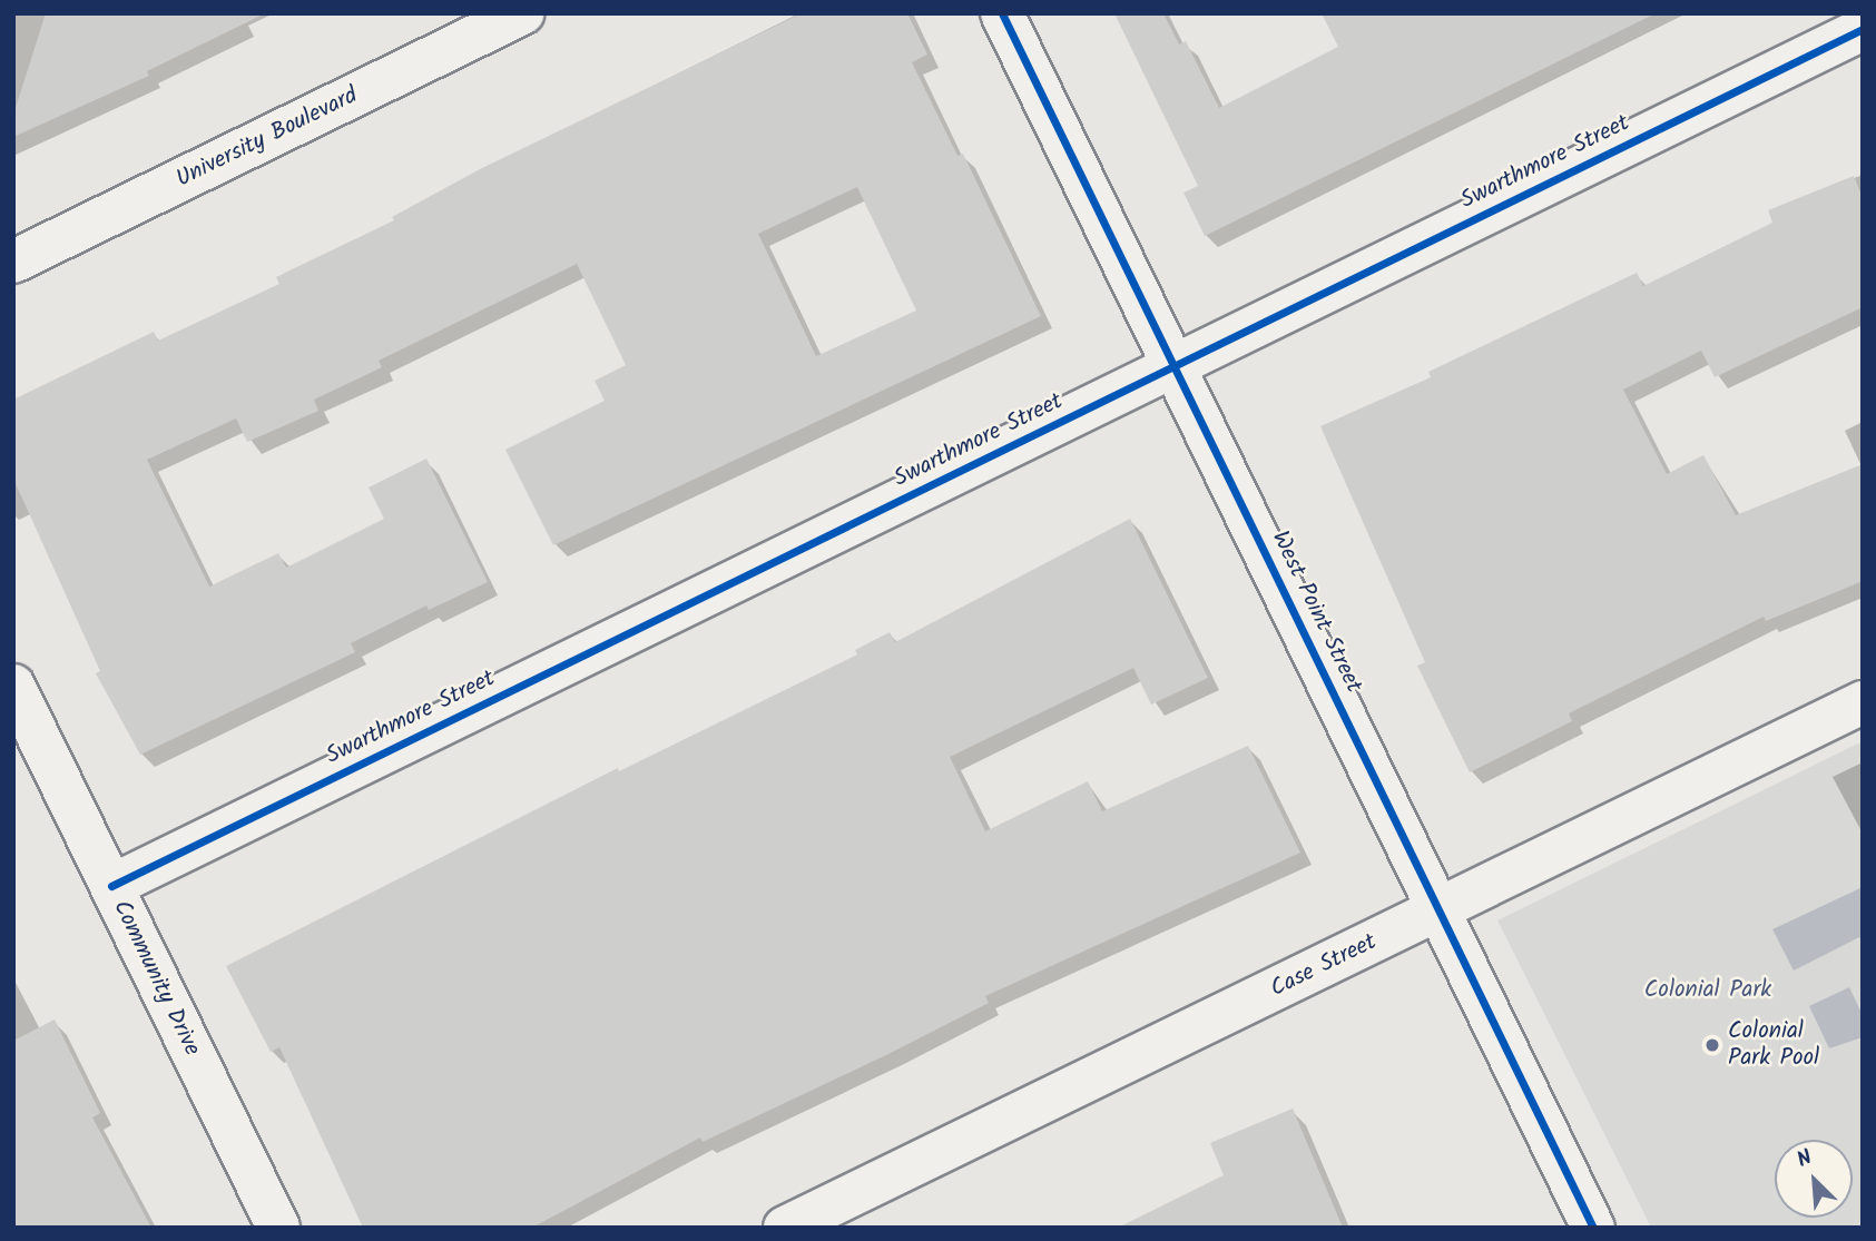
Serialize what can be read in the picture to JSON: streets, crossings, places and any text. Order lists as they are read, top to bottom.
{
  "streets": {
    "street": [
      "University Boulevard",
      "Swarthmore Street",
      "West Point Street",
      "Case Street",
      "Community Drive"
    ]
  },
  "crossings": [
    ["Swarthmore Street", "West Point Street"],
    ["Swarthmore Street", "Community Drive"],
    ["West Point Street", "Case Street"]
  ],
  "parks": ["Colonial Park"],
  "places": ["Colonial Park Pool"],
  "north": "top left"
}
